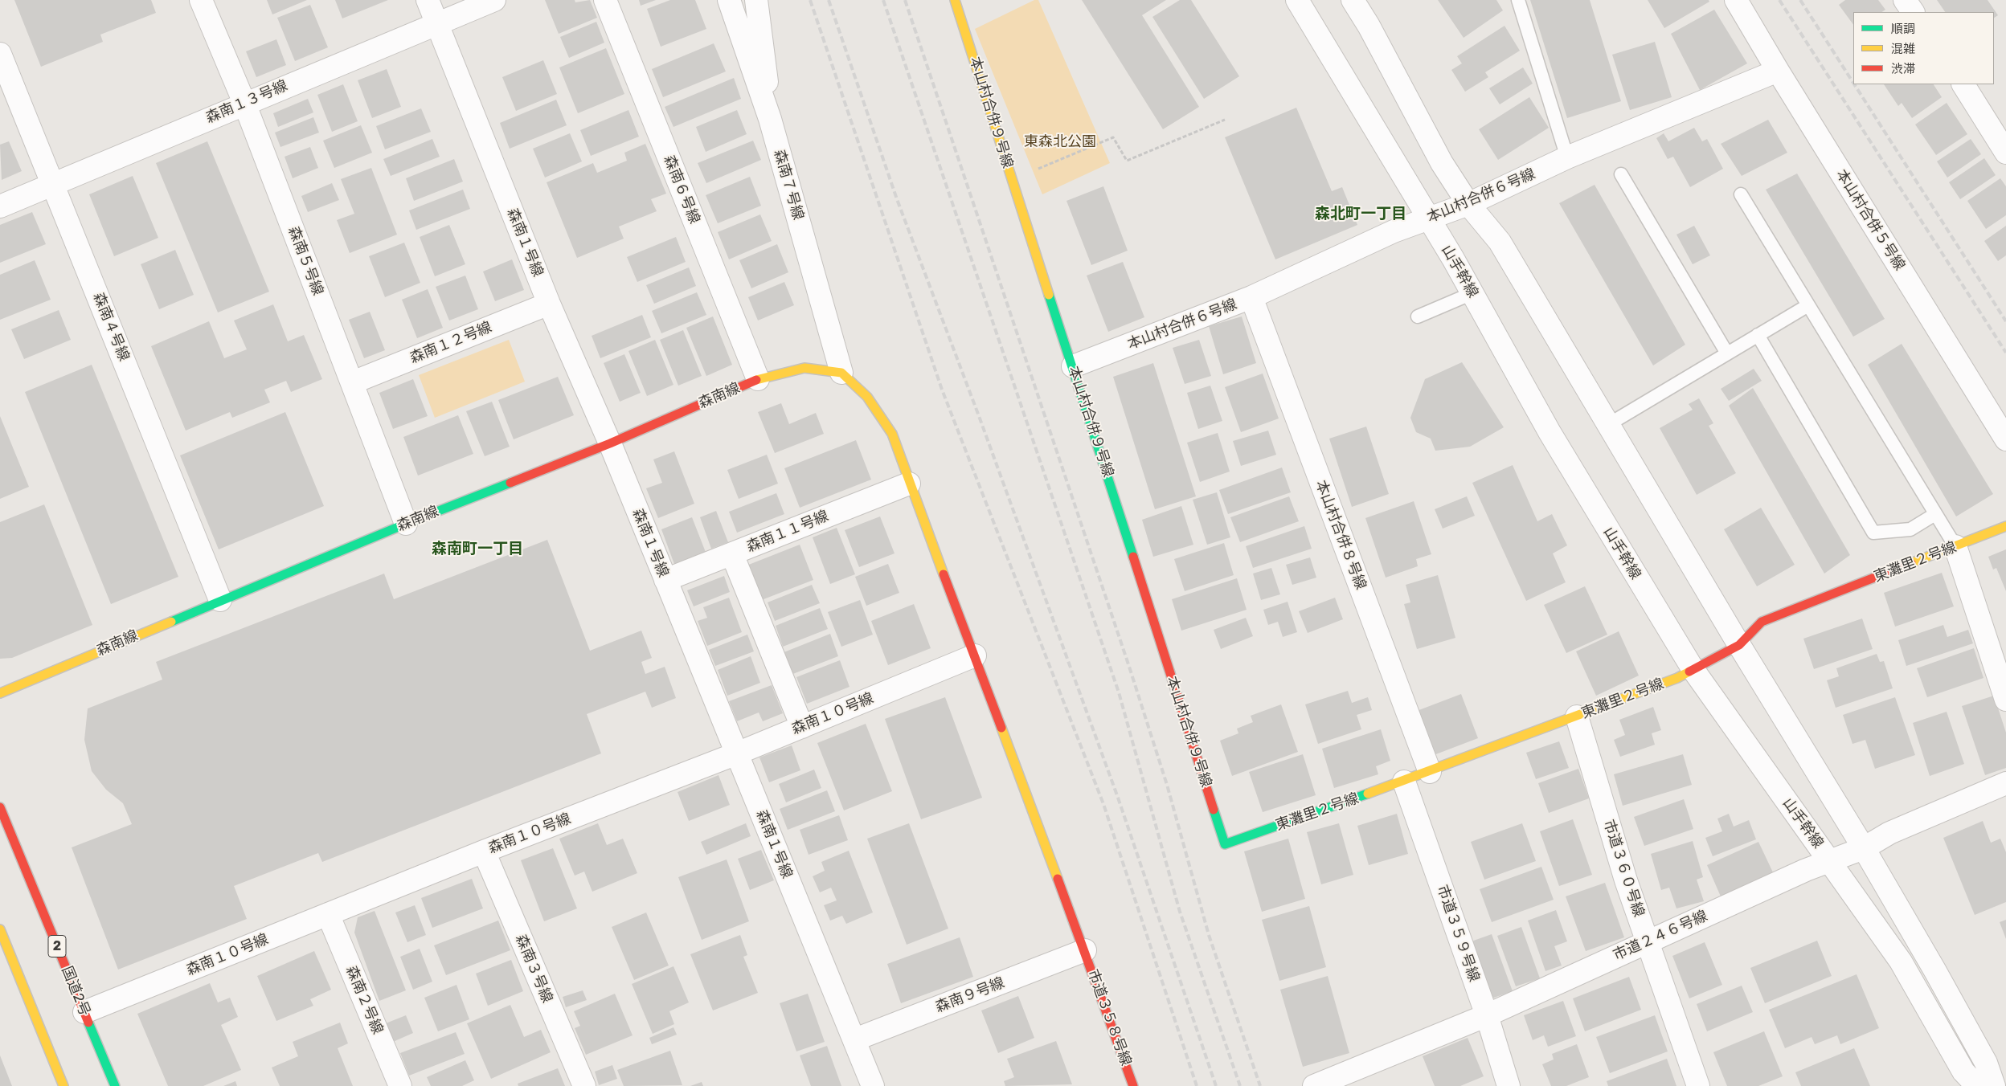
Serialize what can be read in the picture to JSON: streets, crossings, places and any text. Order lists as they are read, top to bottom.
{
  "streets": {
    "main road": [
      "本山村合併９号線",
      "森南線",
      "東灘里２号線",
      "2",
      "国道2号",
      "市道３５８号線"
    ],
    "street": [
      "森南１３号線",
      "森南７号線",
      "森南６号線",
      "本山村合併６号線",
      "本山村合併５号線",
      "森南１号線",
      "森南５号線",
      "山手幹線",
      "森南４号線",
      "森南１２号線",
      "森南１１号線",
      "本山村合併８号線",
      "森南１０号線",
      "市道３６０号線",
      "市道３５９号線",
      "市道２４６号線",
      "森南３号線",
      "森南９号線",
      "森南２号線"
    ]
  },
  "crossings": [
    ["森南１３号線", "森南１号線"],
    ["森南１３号線", "森南５号線"],
    ["森南１３号線", "森南４号線"],
    ["本山村合併９号線", "本山村合併６号線"],
    ["本山村合併９号線", "東灘里２号線"],
    ["森南７号線", "森南線"],
    ["森南７号線", "市道３５８号線"],
    ["森南６号線", "森南線"],
    ["本山村合併６号線", "本山村合併５号線"],
    ["本山村合併６号線", "山手幹線"],
    ["本山村合併６号線", "本山村合併８号線"],
    ["森南１号線", "森南１２号線"],
    ["森南１号線", "森南線"],
    ["森南１号線", "森南１１号線"],
    ["森南１号線", "森南１０号線"],
    ["森南１号線", "森南９号線"],
    ["森南５号線", "森南１２号線"],
    ["森南５号線", "森南線"],
    ["山手幹線", "東灘里２号線"],
    ["山手幹線", "市道２４６号線"],
    ["森南４号線", "森南線"],
    ["森南線", "市道３５８号線"],
    ["森南１１号線", "市道３５８号線"],
    ["本山村合併８号線", "東灘里２号線"],
    ["東灘里２号線", "市道３６０号線"],
    ["東灘里２号線", "市道３５９号線"],
    ["森南１０号線", "森南３号線"],
    ["森南１０号線", "国道2号"],
    ["森南１０号線", "森南２号線"],
    ["森南１０号線", "市道３５８号線"],
    ["市道３６０号線", "市道２４６号線"],
    ["市道３５９号線", "市道２４６号線"],
    ["森南９号線", "市道３５８号線"]
  ],
  "districts": ["森北町一丁目", "森南町一丁目"],
  "parks": ["東森北公園"],
  "legend": ["順調", "混雑", "渋滞"]
}
